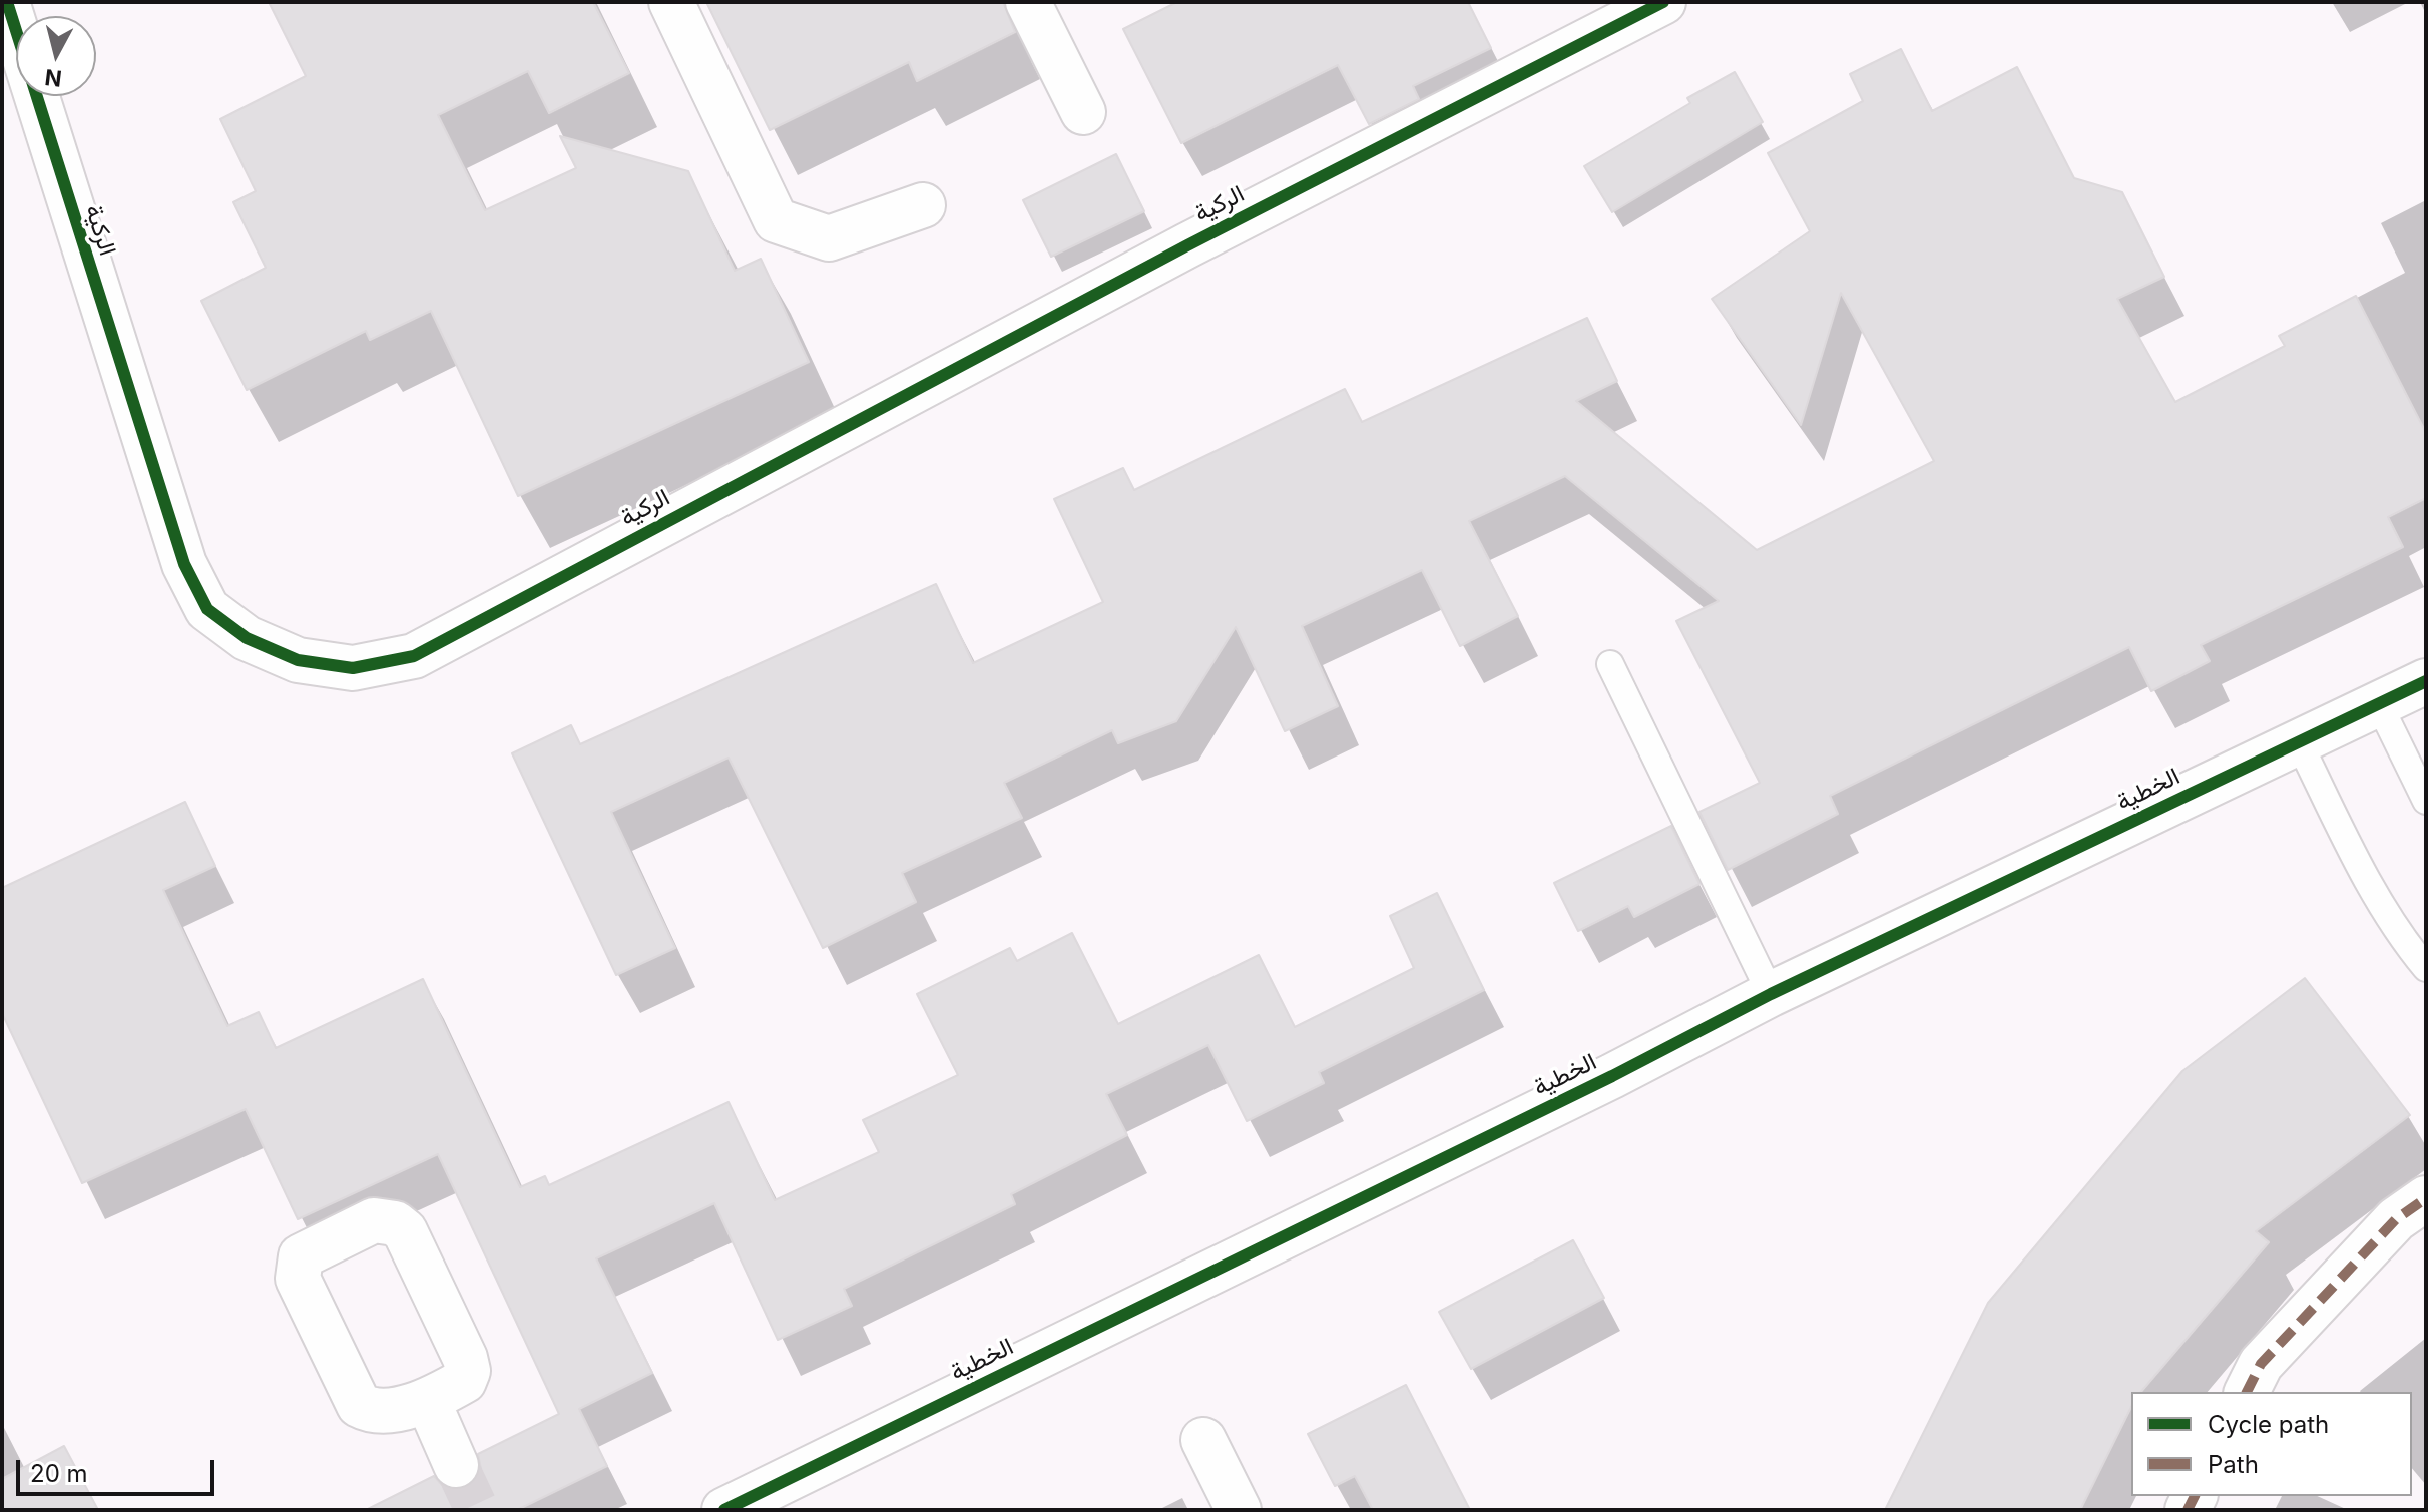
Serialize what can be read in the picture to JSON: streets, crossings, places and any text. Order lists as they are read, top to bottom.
{
  "streets": {
    "street": ["الركية", "الخطية"]
  },
  "legend": ["Cycle path", "Path"],
  "scale_bar": "20 m",
  "north": "bottom"
}
